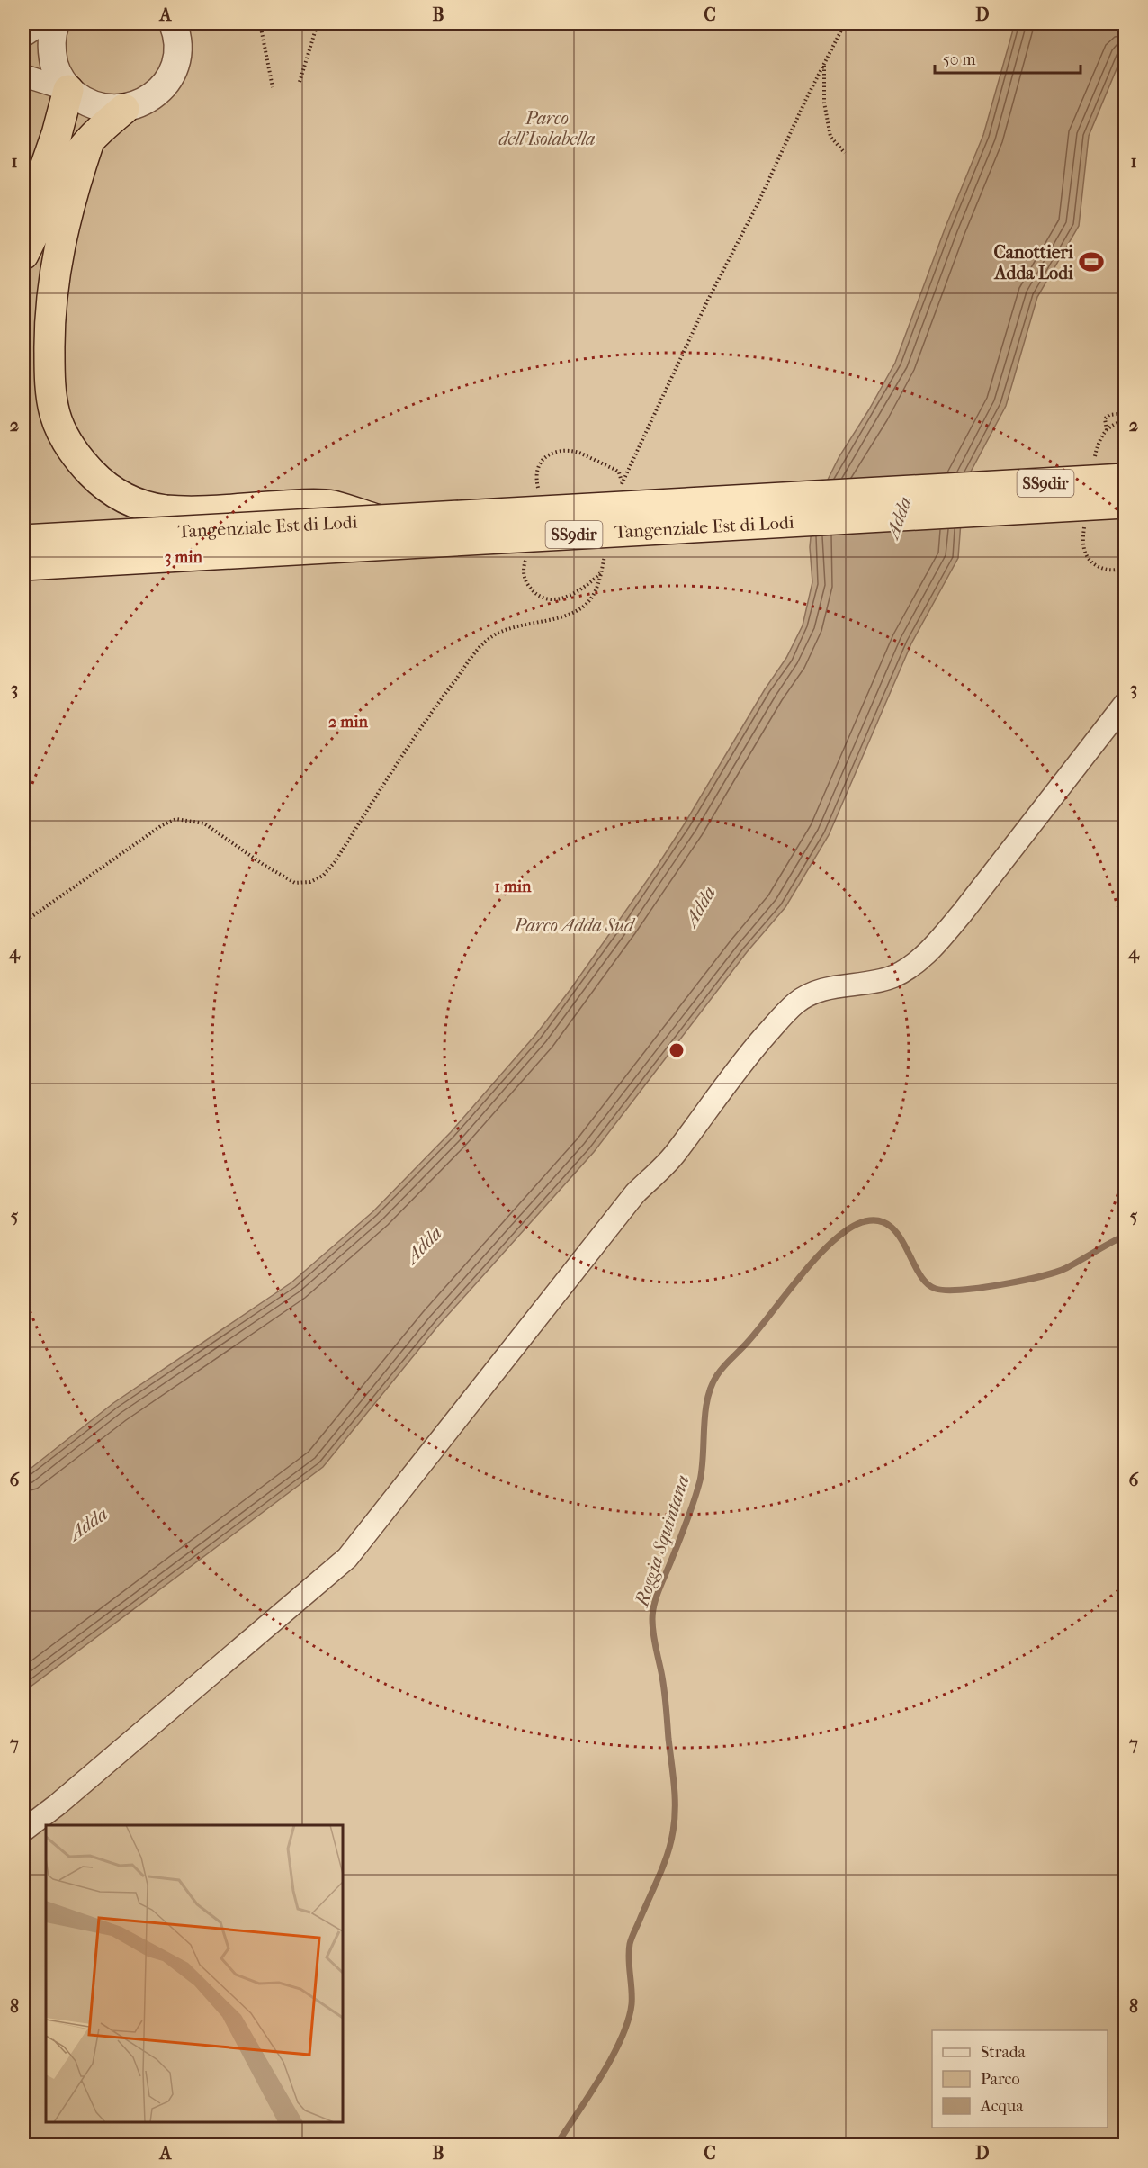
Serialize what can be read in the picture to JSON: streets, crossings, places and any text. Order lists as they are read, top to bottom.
{
  "streets": {
    "highway": ["SS9dir", "Tangenziale Est di Lodi"]
  },
  "water": ["Adda", "Roggia Squintana"],
  "parks": ["Parco dell'Isolabella", "Parco Adda Sud"],
  "places": {
    "sports": ["Canottieri Adda Lodi"]
  },
  "legend": ["Strada", "Parco", "Acqua"],
  "scale_bar": "50 m",
  "grid": {
    "columns": [
      "A",
      "B",
      "C",
      "D"
    ],
    "rows": [
      "1",
      "2",
      "3",
      "4",
      "5",
      "6",
      "7",
      "8"
    ]
  },
  "rings": ["3 min", "2 min", "1 min"]
}
